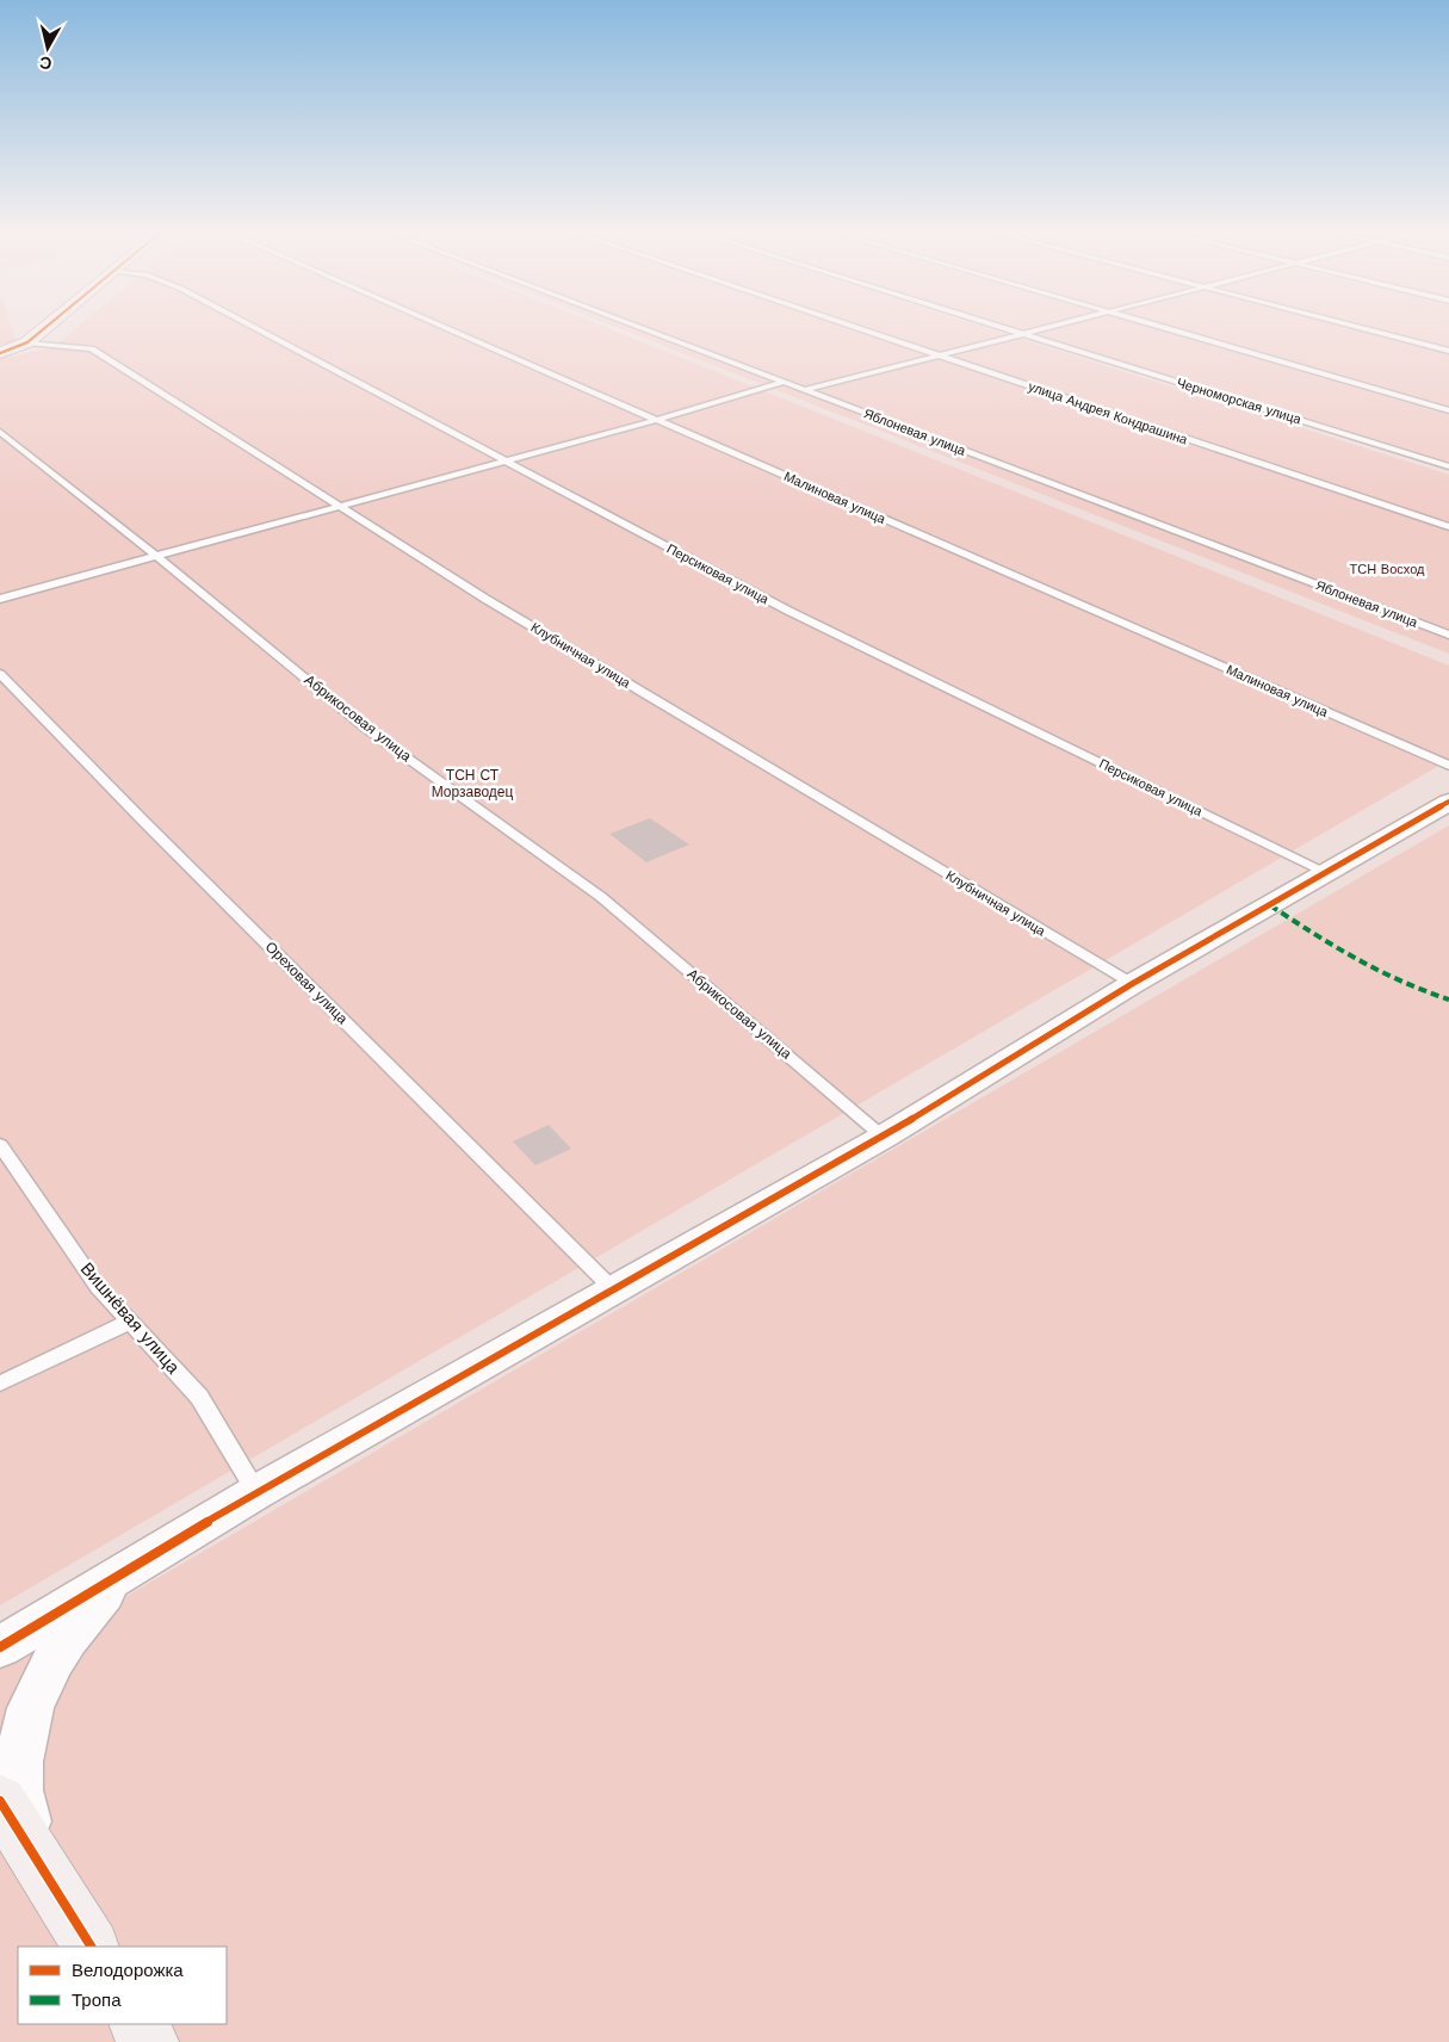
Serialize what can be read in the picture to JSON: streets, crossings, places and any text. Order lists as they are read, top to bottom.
{
  "streets": {
    "lane": [
      "Черноморская улица",
      "улица Андрея Кондрашина",
      "Яблоневая улица",
      "Малиновая улица",
      "Персиковая улица",
      "Клубничная улица",
      "Абрикосовая улица",
      "Ореховая улица",
      "Вишнёвая улица"
    ]
  },
  "parks": ["ТСН Восход", "ТСН СТ Морзаводец"],
  "legend": ["Велодорожка", "Тропа"],
  "north": "bottom"
}
